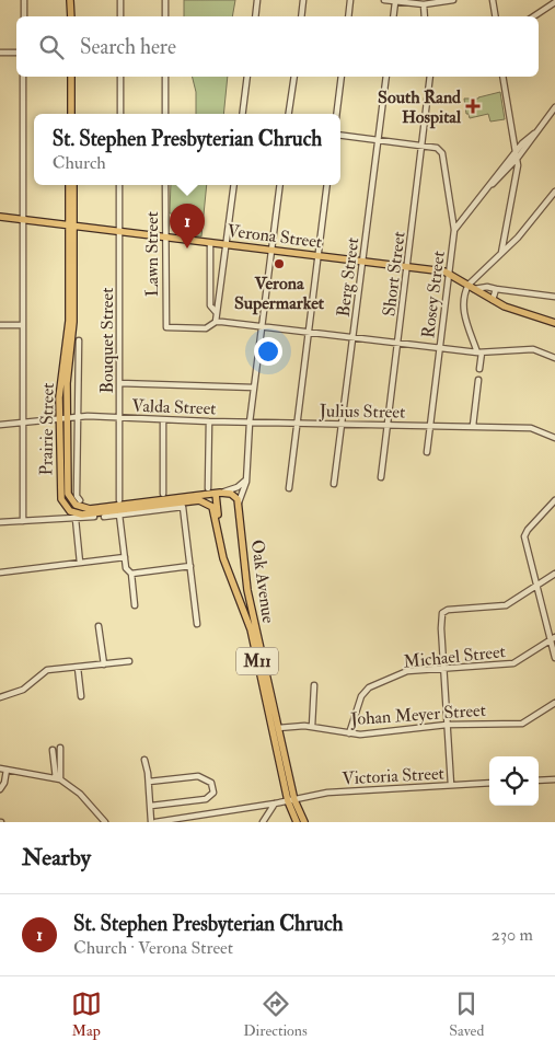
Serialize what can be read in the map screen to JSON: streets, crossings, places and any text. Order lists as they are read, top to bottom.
{
  "streets": {
    "main road": [
      "Verona Street",
      "Prairie Street",
      "Oak Avenue",
      "M11"
    ],
    "street": [
      "Lawn Street",
      "Short Street",
      "Berg Street",
      "Rosey Street",
      "Bouquet Street",
      "Valda Street",
      "Julius Street",
      "Michael Street",
      "Johan Meyer Street",
      "Victoria Street"
    ]
  },
  "crossings": [
    ["Verona Street", "Lawn Street"],
    ["Verona Street", "Short Street"],
    ["Verona Street", "Berg Street"],
    ["Verona Street", "Rosey Street"],
    ["Verona Street", "Bouquet Street"],
    ["Verona Street", "Prairie Street"],
    ["Short Street", "Rosey Street"],
    ["Short Street", "Julius Street"],
    ["Berg Street", "Julius Street"],
    ["Rosey Street", "Julius Street"],
    ["Bouquet Street", "Valda Street"],
    ["Valda Street", "Julius Street"],
    ["Valda Street", "Prairie Street"],
    ["Prairie Street", "Oak Avenue"],
    ["Oak Avenue", "M11"],
    ["Oak Avenue", "Johan Meyer Street"],
    ["Oak Avenue", "Victoria Street"],
    ["Michael Street", "Johan Meyer Street"],
    ["M11", "Victoria Street"]
  ],
  "places": {
    "health": ["South Rand Hospital"],
    "other": ["Verona Supermarket"]
  },
  "page": {
    "search": "Search here",
    "popup": ["St. Stephen Presbyterian Chruch", "Church"],
    "pins": "1",
    "heading": "Nearby",
    "list": [
      {
        "mark": "1",
        "name": "St. Stephen Presbyterian Chruch",
        "note": "Church · Verona Street",
        "value": "230 m"
      }
    ],
    "nav": ["Map", "Directions", "Saved"]
  }
}
